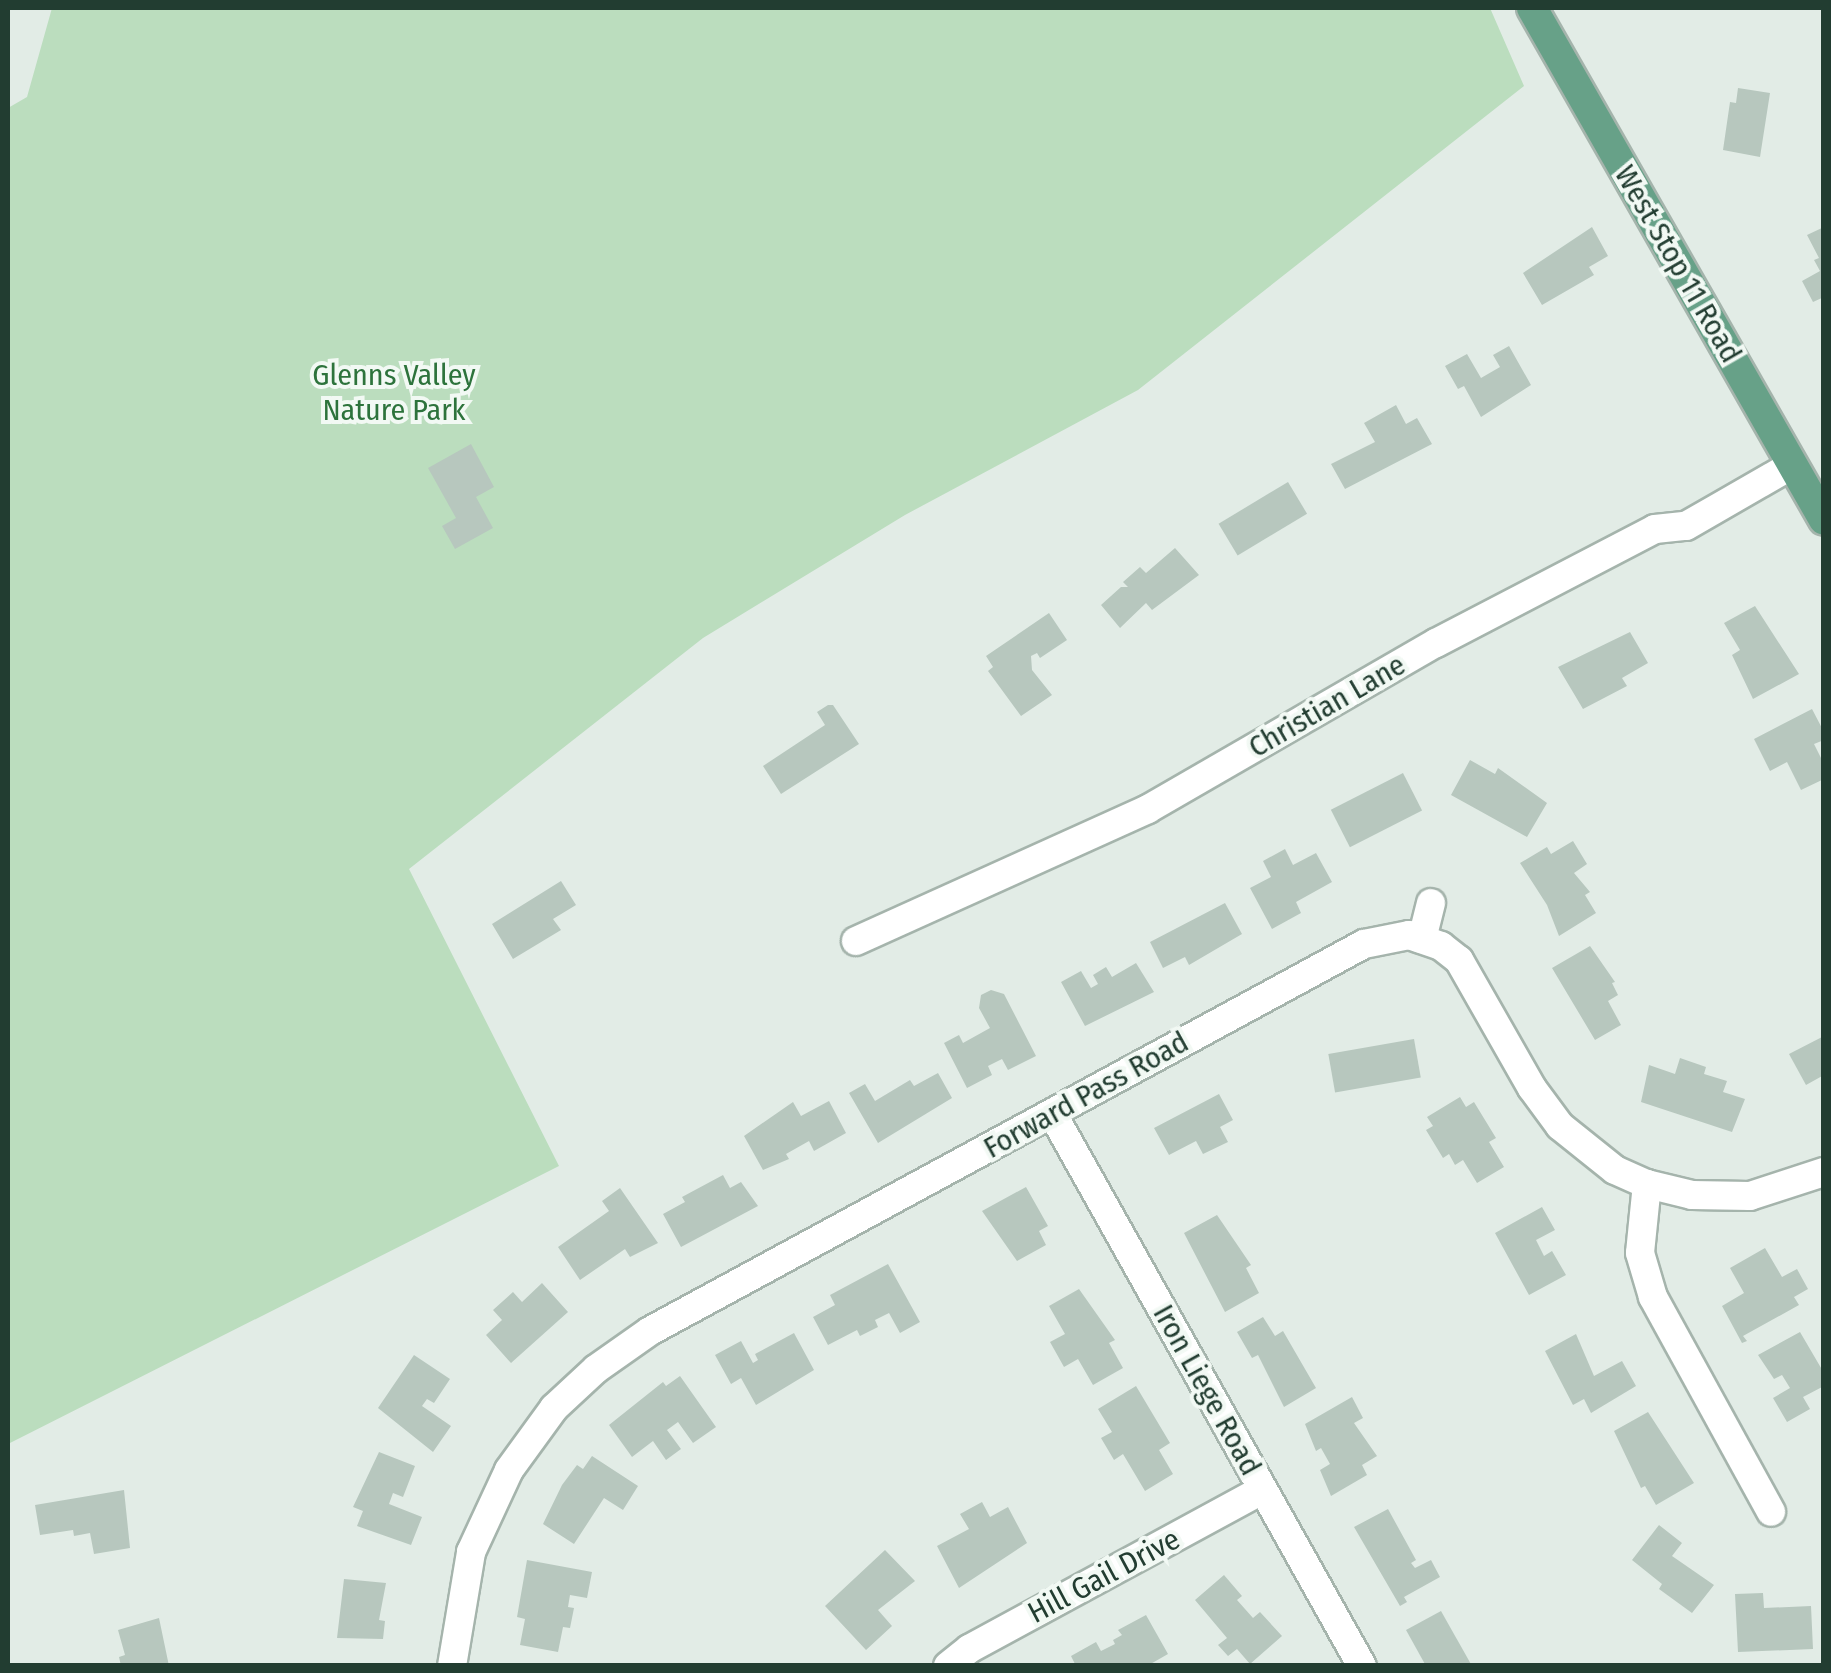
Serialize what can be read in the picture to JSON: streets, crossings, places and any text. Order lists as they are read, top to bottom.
{
  "streets": {
    "main road": ["West Stop 11 Road"],
    "street": [
      "Christian Lane",
      "Forward Pass Road",
      "Iron Liege Road",
      "Hill Gail Drive"
    ]
  },
  "crossings": [
    ["West Stop 11 Road", "Christian Lane"],
    ["Forward Pass Road", "Iron Liege Road"],
    ["Iron Liege Road", "Hill Gail Drive"]
  ],
  "parks": ["Glenns Valley Nature Park"]
}
